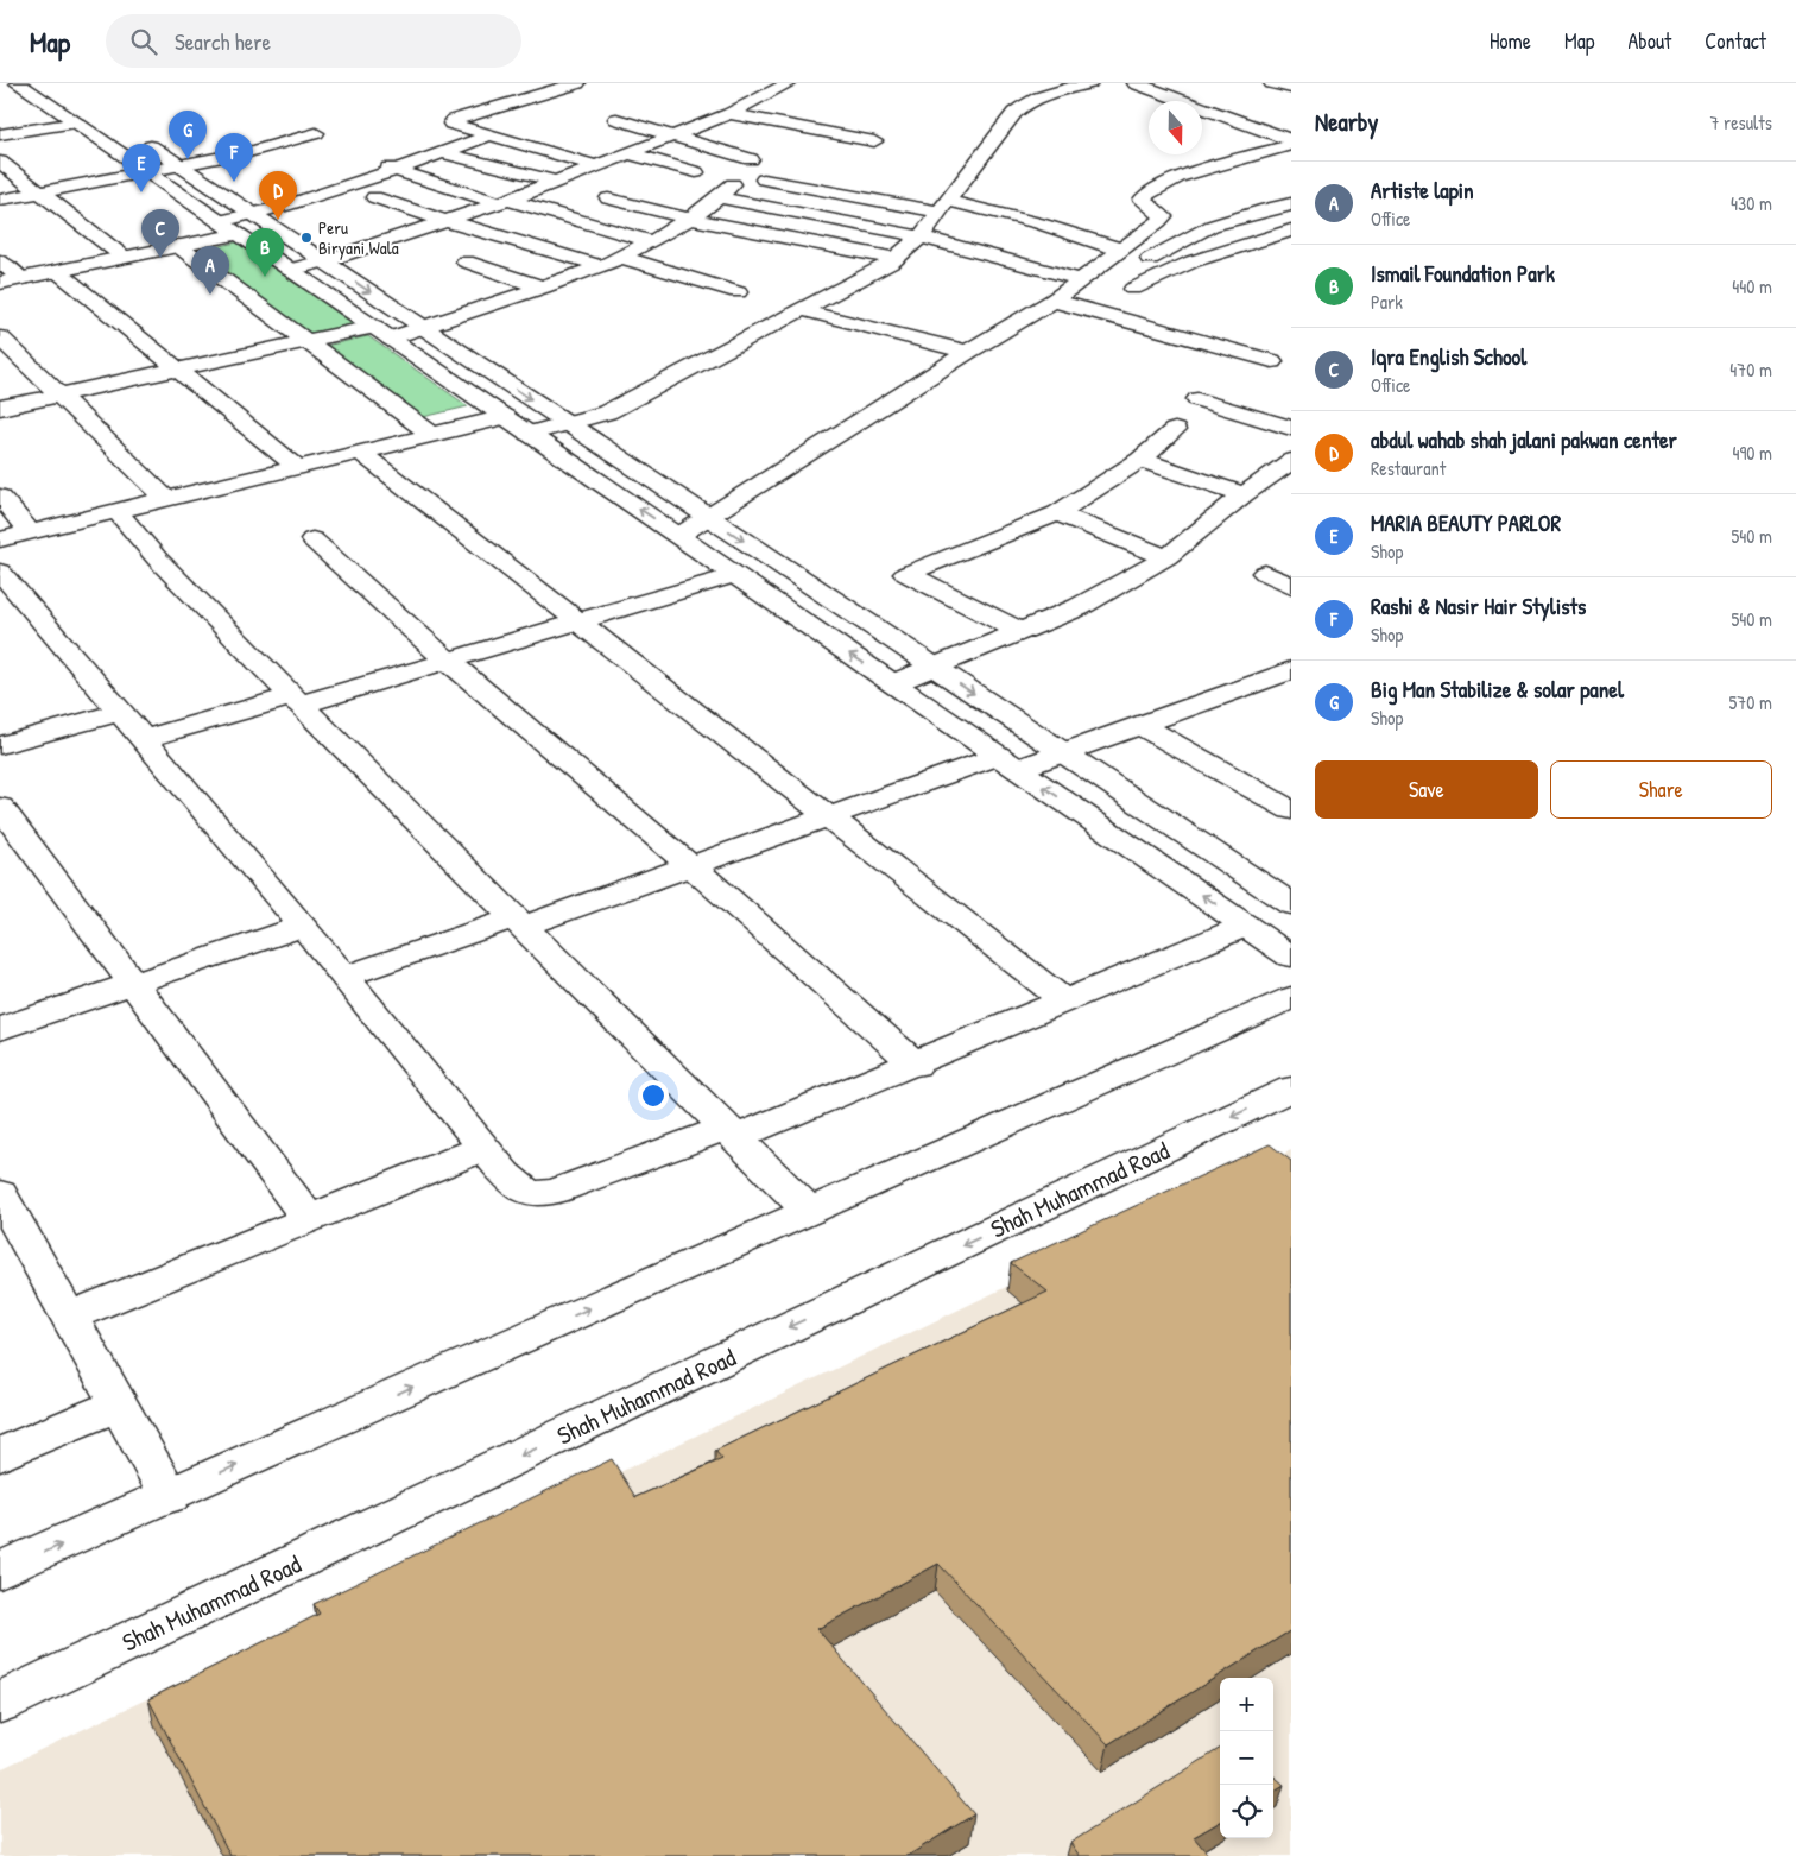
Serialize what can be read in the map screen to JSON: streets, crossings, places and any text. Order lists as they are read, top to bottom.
{
  "streets": {
    "street": ["Shah Muhammad Road"]
  },
  "places": ["Peru Biryani Wala"],
  "north": "bottom",
  "page": {
    "header": "Map",
    "search": "Search here",
    "nav": [
      "Home",
      "Map",
      "About",
      "Contact"
    ],
    "heading": ["Nearby", "7 results"],
    "pins": [
      "G",
      "F",
      "E",
      "D",
      "C",
      "B",
      "A"
    ],
    "list": [
      {
        "mark": "A",
        "name": "Artiste lapin",
        "note": "Office",
        "value": "430 m"
      },
      {
        "mark": "B",
        "name": "Ismail Foundation Park",
        "note": "Park",
        "value": "440 m"
      },
      {
        "mark": "C",
        "name": "Iqra English School",
        "note": "Office",
        "value": "470 m"
      },
      {
        "mark": "D",
        "name": "abdul wahab shah jalani pakwan center",
        "note": "Restaurant",
        "value": "490 m"
      },
      {
        "mark": "E",
        "name": "MARIA BEAUTY PARLOR",
        "note": "Shop",
        "value": "540 m"
      },
      {
        "mark": "F",
        "name": "Rashi & Nasir Hair Stylists",
        "note": "Shop",
        "value": "540 m"
      },
      {
        "mark": "G",
        "name": "Big Man Stabilize & solar panel",
        "note": "Shop",
        "value": "570 m"
      }
    ],
    "buttons": ["Save", "Share"],
    "map_buttons": ["+", "−"]
  }
}
